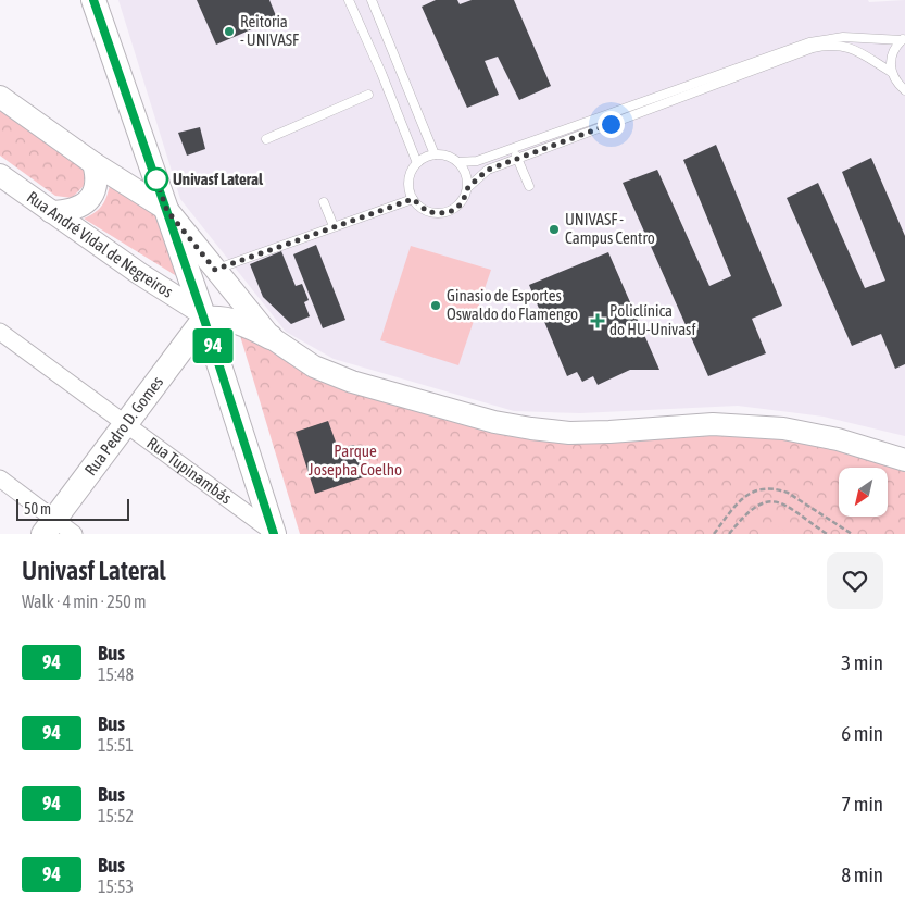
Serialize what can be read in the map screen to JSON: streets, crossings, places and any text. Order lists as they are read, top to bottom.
{
  "streets": {
    "main road": ["Rua Pedro D. Gomes"],
    "street": ["Rua André Vidal de Negreiros", "Rua Tupinambás"]
  },
  "crossings": [
    ["Rua André Vidal de Negreiros", "Rua Pedro D. Gomes"],
    ["Rua Pedro D. Gomes", "Rua Tupinambás"]
  ],
  "parks": ["Parque Josepha Coelho"],
  "places": {
    "other": [
      "Reitoria - UNIVASF",
      "Univasf Lateral",
      "UNIVASF - Campus Centro",
      "Ginasio de Esportes Oswaldo do Flamengo"
    ],
    "health": ["Policlínica do HU-Univasf"]
  },
  "lines": ["bus line 94"],
  "scale_bar": "50 m",
  "north": "bottom left",
  "page": {
    "on_map": "94",
    "scale": "50 m",
    "heading": ["Univasf Lateral", "Walk · 4 min · 250 m"],
    "list": [
      {
        "mark": "94",
        "name": "Bus",
        "note": "15:48",
        "value": "3 min"
      },
      {
        "mark": "94",
        "name": "Bus",
        "note": "15:51",
        "value": "6 min"
      },
      {
        "mark": "94",
        "name": "Bus",
        "note": "15:52",
        "value": "7 min"
      },
      {
        "mark": "94",
        "name": "Bus",
        "note": "15:53",
        "value": "8 min"
      }
    ]
  }
}
